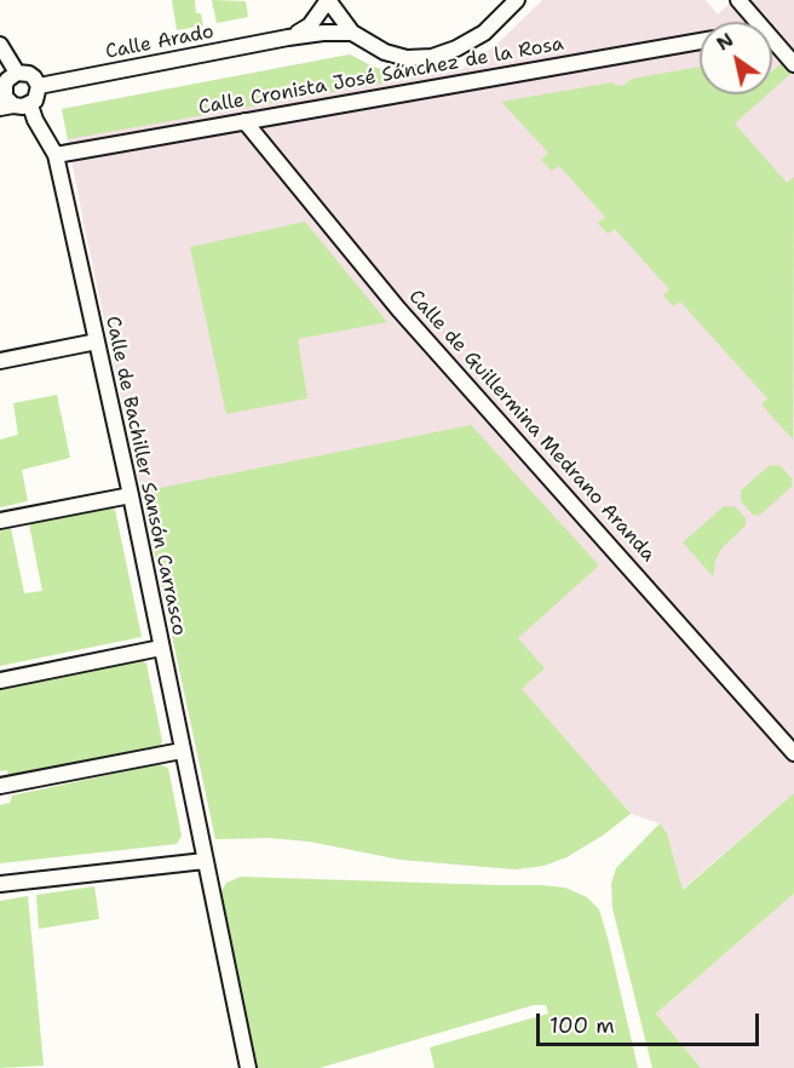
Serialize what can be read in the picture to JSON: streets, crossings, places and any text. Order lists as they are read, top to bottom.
{
  "streets": {
    "street": [
      "Calle Arado",
      "Calle Cronista José Sánchez de la Rosa",
      "Calle de Guillermina Medrano Aranda",
      "Calle de Bachiller Sansón Carrasco"
    ]
  },
  "crossings": [
    ["Calle Arado", "Calle de Bachiller Sansón Carrasco"],
    ["Calle Cronista José Sánchez de la Rosa", "Calle de Guillermina Medrano Aranda"],
    ["Calle Cronista José Sánchez de la Rosa", "Calle de Bachiller Sansón Carrasco"]
  ],
  "scale_bar": "100 m",
  "north": "top left"
}
